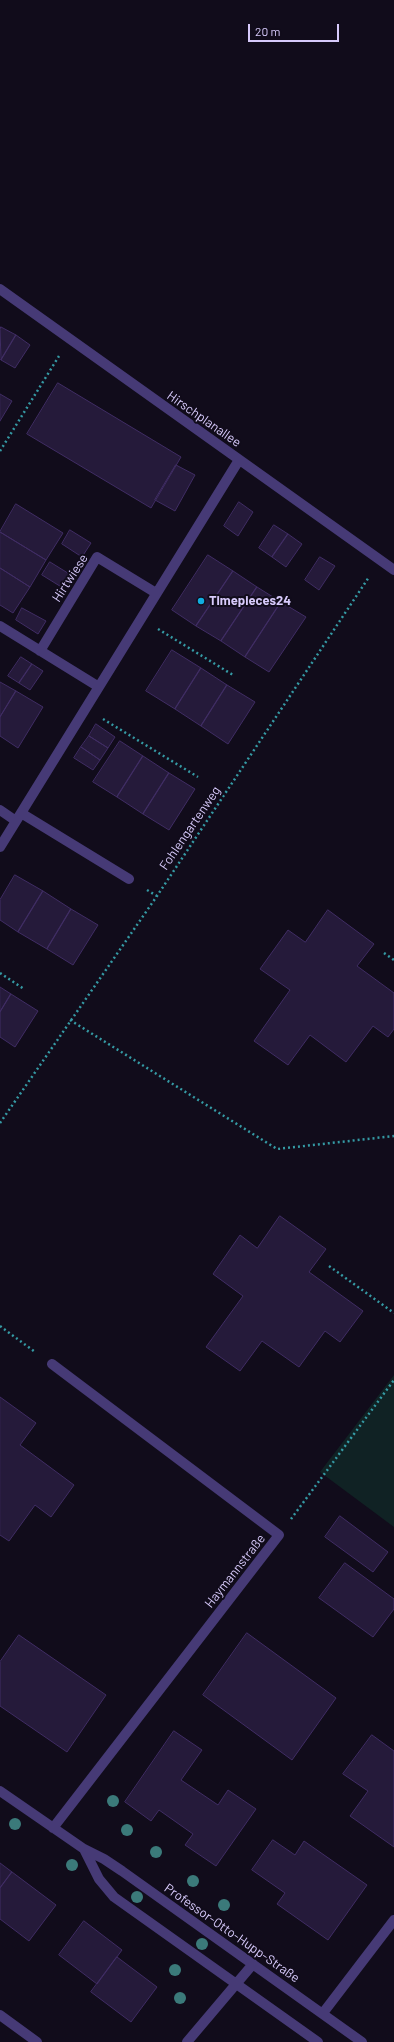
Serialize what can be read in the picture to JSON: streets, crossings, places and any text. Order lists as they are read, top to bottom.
{
  "streets": {
    "street": [
      "Hirschplanallee",
      "Hirtwiese",
      "Haymannstraße",
      "Professor-Otto-Hupp-Straße"
    ],
    "path": ["Fohlengartenweg"]
  },
  "crossings": [
    ["Hirschplanallee", "Fohlengartenweg"],
    ["Haymannstraße", "Professor-Otto-Hupp-Straße"]
  ],
  "places": ["Timepieces24"],
  "scale_bar": "20 m"
}
